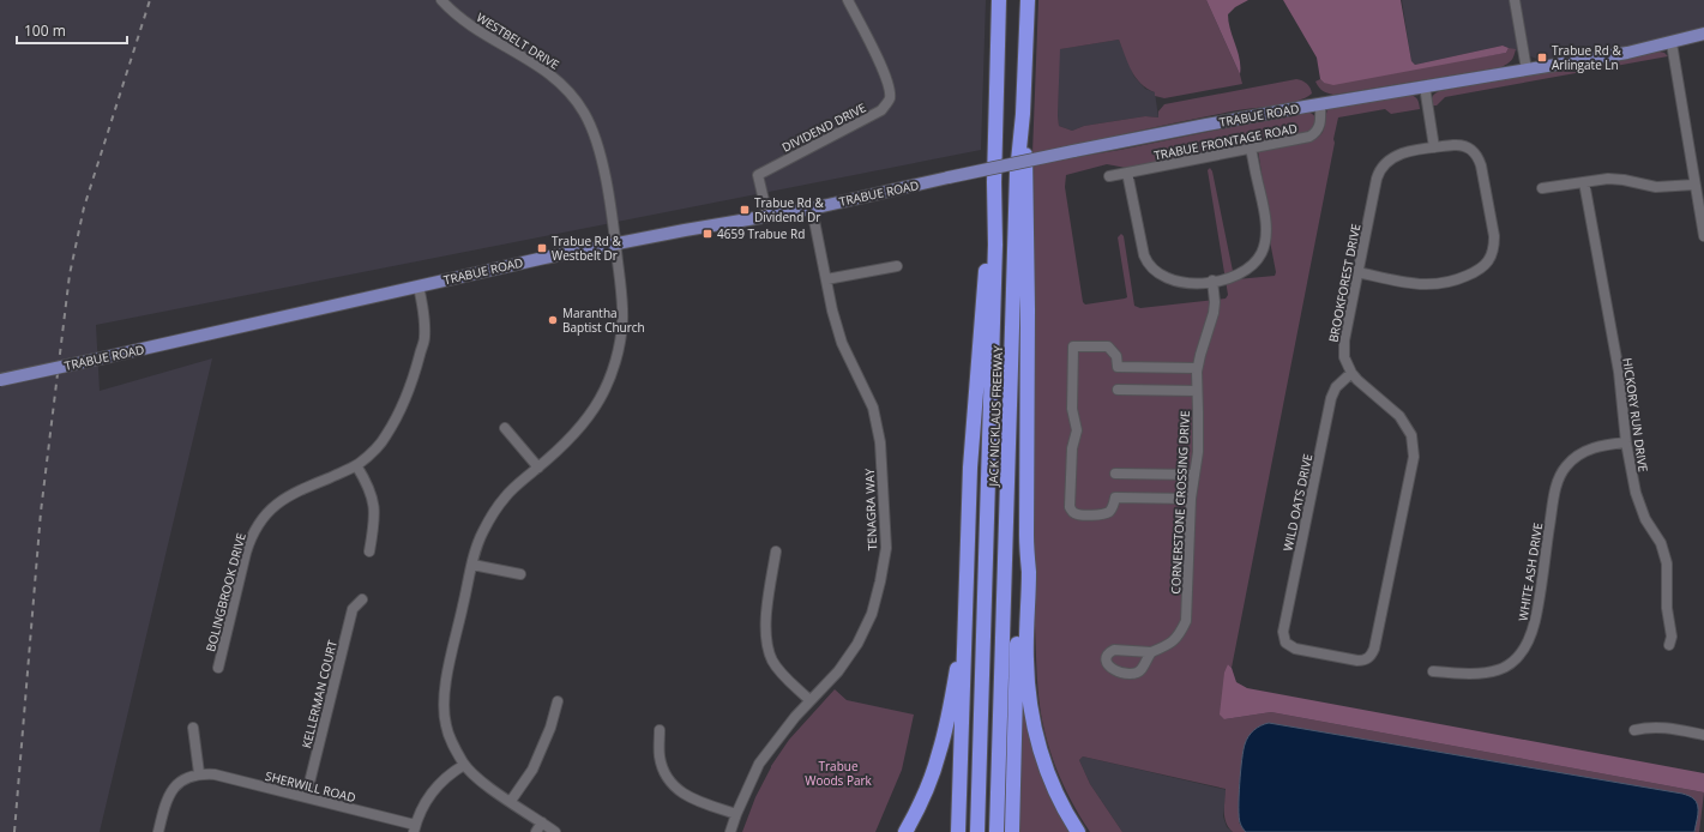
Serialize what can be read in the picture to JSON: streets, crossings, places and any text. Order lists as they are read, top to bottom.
{
  "streets": {
    "highway": ["JACK NICKLAUS FREEWAY"],
    "main road": ["TRABUE ROAD"],
    "street": [
      "WESTBELT DRIVE",
      "DIVIDEND DRIVE",
      "TRABUE FRONTAGE ROAD",
      "BROOKFOREST DRIVE",
      "HICKORY RUN DRIVE",
      "CORNERSTONE CROSSING DRIVE",
      "WILD OATS DRIVE",
      "TENAGRA WAY",
      "WHITE ASH DRIVE",
      "BOLINGBROOK DRIVE",
      "KELLERMAN COURT",
      "SHERWILL ROAD"
    ]
  },
  "crossings": [
    ["WESTBELT DRIVE", "TRABUE ROAD"],
    ["TRABUE ROAD", "DIVIDEND DRIVE"],
    ["TRABUE ROAD", "TRABUE FRONTAGE ROAD"],
    ["TRABUE ROAD", "TENAGRA WAY"],
    ["TRABUE ROAD", "BOLINGBROOK DRIVE"],
    ["TRABUE FRONTAGE ROAD", "CORNERSTONE CROSSING DRIVE"],
    ["BROOKFOREST DRIVE", "WILD OATS DRIVE"],
    ["HICKORY RUN DRIVE", "WHITE ASH DRIVE"],
    ["KELLERMAN COURT", "SHERWILL ROAD"]
  ],
  "parks": ["Trabue Woods Park"],
  "places": {
    "transit": [
      "Trabue Rd & Arlingate Ln",
      "Trabue Rd & Dividend Dr",
      "4659 Trabue Rd",
      "Trabue Rd & Westbelt Dr"
    ],
    "other": ["Marantha Baptist Church"]
  },
  "scale_bar": "100 m"
}
